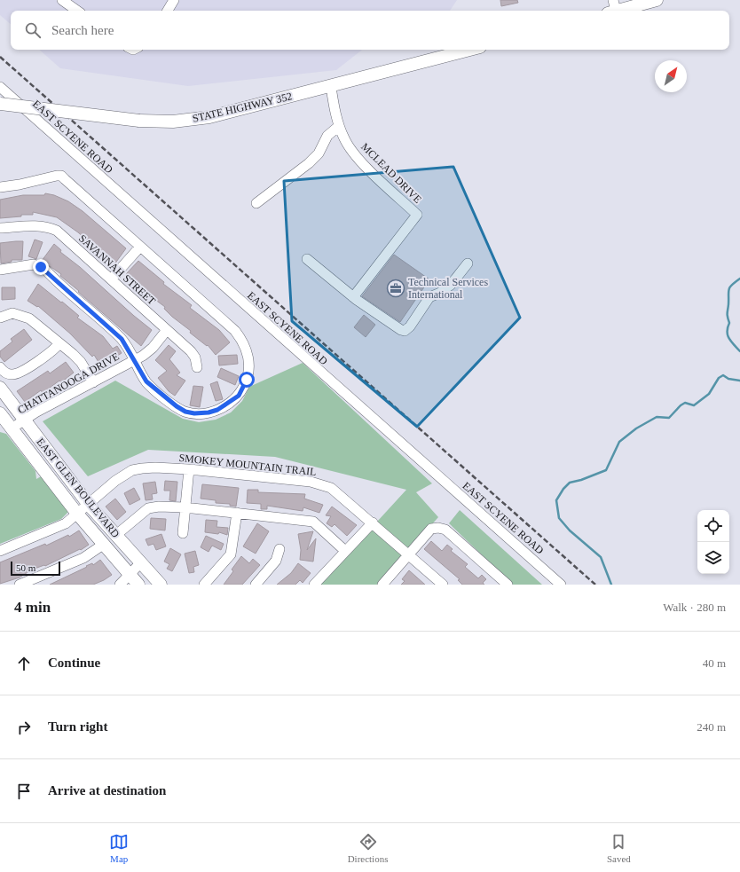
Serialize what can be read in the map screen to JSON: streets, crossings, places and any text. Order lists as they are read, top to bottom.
{
  "streets": {
    "main road": ["STATE HIGHWAY 352", "EAST GLEN BOULEVARD"],
    "street": [
      "EAST SCYENE ROAD",
      "MCLEAD DRIVE",
      "SAVANNAH STREET",
      "CHATTANOOGA DRIVE",
      "SMOKEY MOUNTAIN TRAIL"
    ]
  },
  "crossings": [
    ["STATE HIGHWAY 352", "MCLEAD DRIVE"],
    ["SAVANNAH STREET", "CHATTANOOGA DRIVE"],
    ["CHATTANOOGA DRIVE", "EAST GLEN BOULEVARD"],
    ["SMOKEY MOUNTAIN TRAIL", "EAST GLEN BOULEVARD"]
  ],
  "places": {
    "office": ["Technical Services International"]
  },
  "scale_bar": "50 m",
  "north": "top right",
  "page": {
    "search": "Search here",
    "scale": "50 m",
    "heading": ["4 min", "Walk · 280 m"],
    "list": [
      ["Continue", "40 m"],
      ["Turn right", "240 m"],
      "Arrive at destination"
    ],
    "nav": ["Map", "Directions", "Saved"]
  }
}
